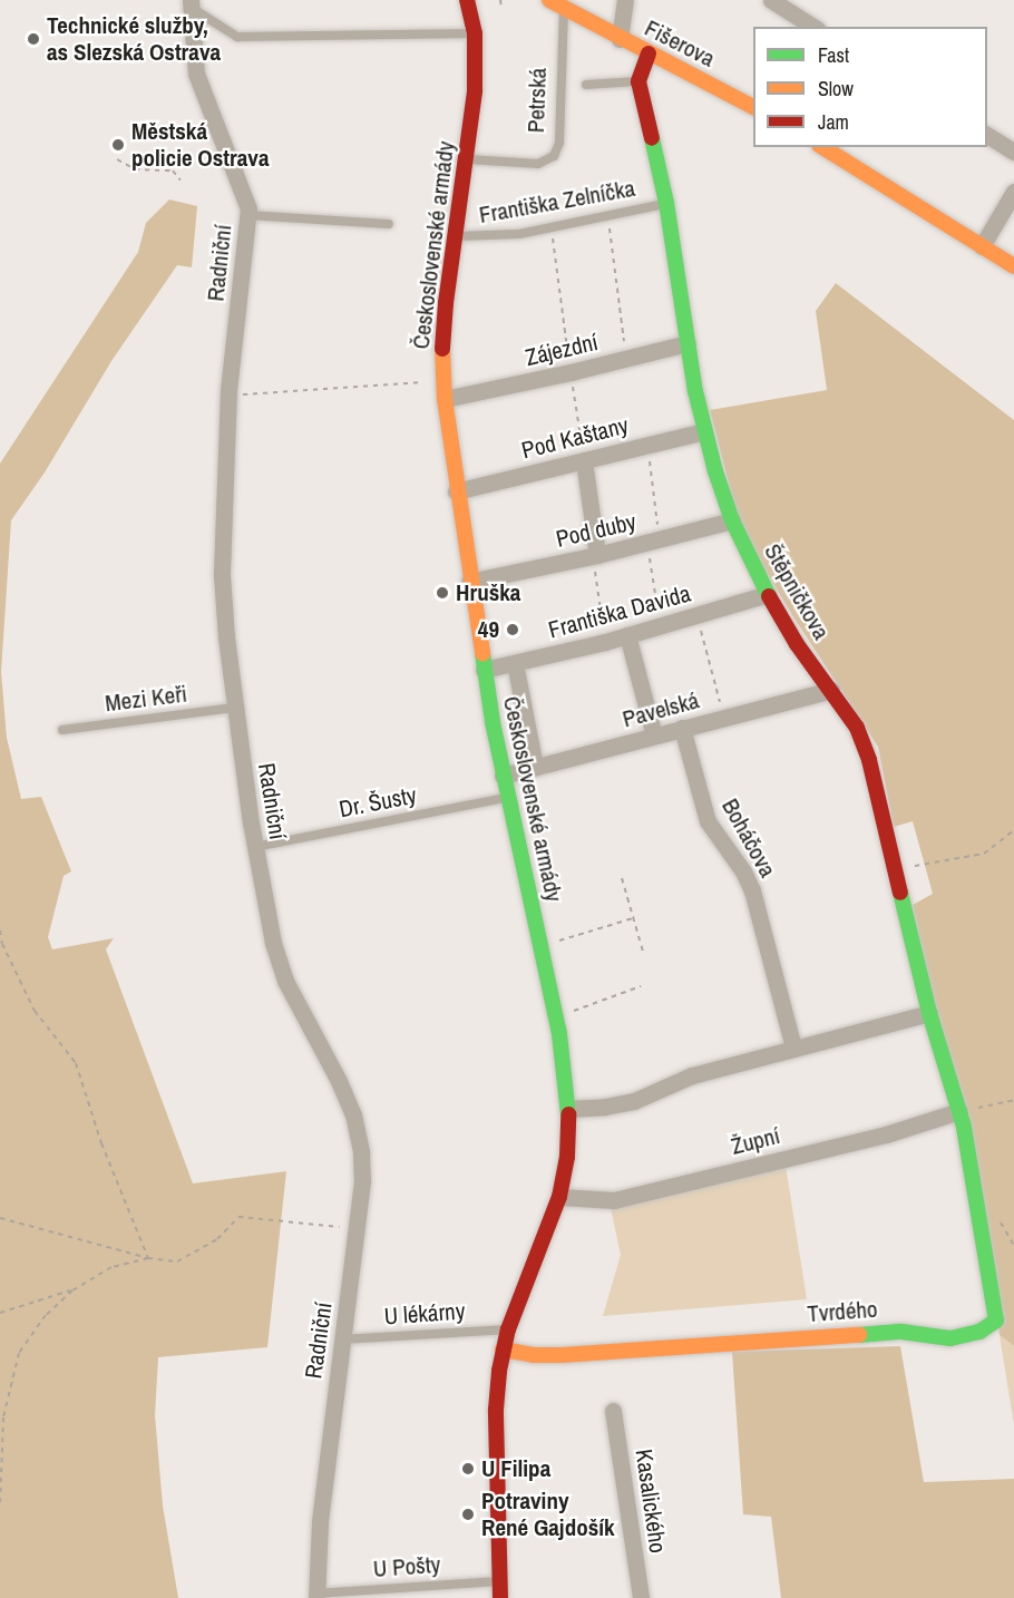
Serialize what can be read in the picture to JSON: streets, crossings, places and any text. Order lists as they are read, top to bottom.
{
  "streets": {
    "street": [
      "Fišerova",
      "Československé armády",
      "Radniční",
      "Zájezdní",
      "Pod Kaštany",
      "Pod duby",
      "Štěpničkova",
      "Františka Davida",
      "Pavelská",
      "Boháčova",
      "Župní",
      "Tvrdého",
      "Kasalického"
    ],
    "lane": [
      "Petrská",
      "Františka Zelníčka",
      "Mezi Keři",
      "Dr. Šusty",
      "U lékárny",
      "U Pošty"
    ]
  },
  "crossings": [
    ["Fišerova", "Petrská"],
    ["Petrská", "Československé armády"],
    ["Františka Zelníčka", "Československé armády"],
    ["Františka Zelníčka", "Štěpničkova"],
    ["Československé armády", "Zájezdní"],
    ["Československé armády", "Pod Kaštany"],
    ["Československé armády", "Pod duby"],
    ["Československé armády", "Františka Davida"],
    ["Československé armády", "Pavelská"],
    ["Československé armády", "Dr. Šusty"],
    ["Československé armády", "Župní"],
    ["Československé armády", "Tvrdého"],
    ["Československé armády", "U lékárny"],
    ["Československé armády", "U Pošty"],
    ["Radniční", "Mezi Keři"],
    ["Radniční", "Dr. Šusty"],
    ["Radniční", "U lékárny"],
    ["Radniční", "U Pošty"],
    ["Zájezdní", "Štěpničkova"],
    ["Pod Kaštany", "Štěpničkova"],
    ["Pod duby", "Štěpničkova"],
    ["Štěpničkova", "Františka Davida"],
    ["Štěpničkova", "Pavelská"],
    ["Štěpničkova", "Župní"],
    ["Štěpničkova", "Tvrdého"],
    ["Pavelská", "Boháčova"]
  ],
  "places": [
    "Technické služby, as Slezská Ostrava",
    "Městská policie Ostrava",
    "Hruška",
    "49",
    "U Filipa",
    "Potraviny René Gajdošík"
  ],
  "legend": ["Fast", "Slow", "Jam"]
}
